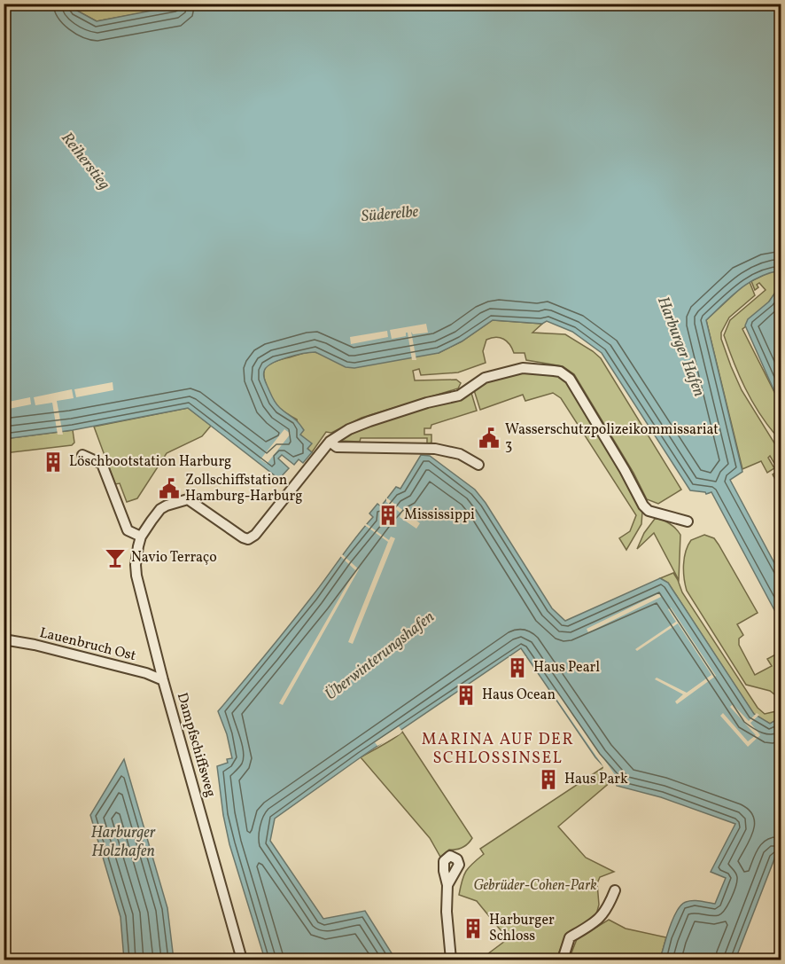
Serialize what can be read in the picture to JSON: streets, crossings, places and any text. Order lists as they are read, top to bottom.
{
  "streets": {
    "street": ["Lauenbruch Ost", "Dampfschiffsweg"]
  },
  "crossings": [
    ["Lauenbruch Ost", "Dampfschiffsweg"]
  ],
  "districts": ["MARINA AUF DER SCHLOSSINSEL"],
  "water": [
    "Reiherstieg",
    "Süderelbe",
    "Harburger Hafen",
    "Überwinterungshafen",
    "Harburger Holzhafen"
  ],
  "parks": ["Gebrüder-Cohen-Park"],
  "places": {
    "public building": ["Wasserschutzpolizeikommissariat 3", "Zollschiffstation Hamburg-Harburg"],
    "building": [
      "Löschbootstation Harburg",
      "Mississippi",
      "Haus Pearl",
      "Haus Ocean",
      "Haus Park",
      "Harburger Schloss"
    ],
    "bar": ["Navio Terraço"]
  }
}
